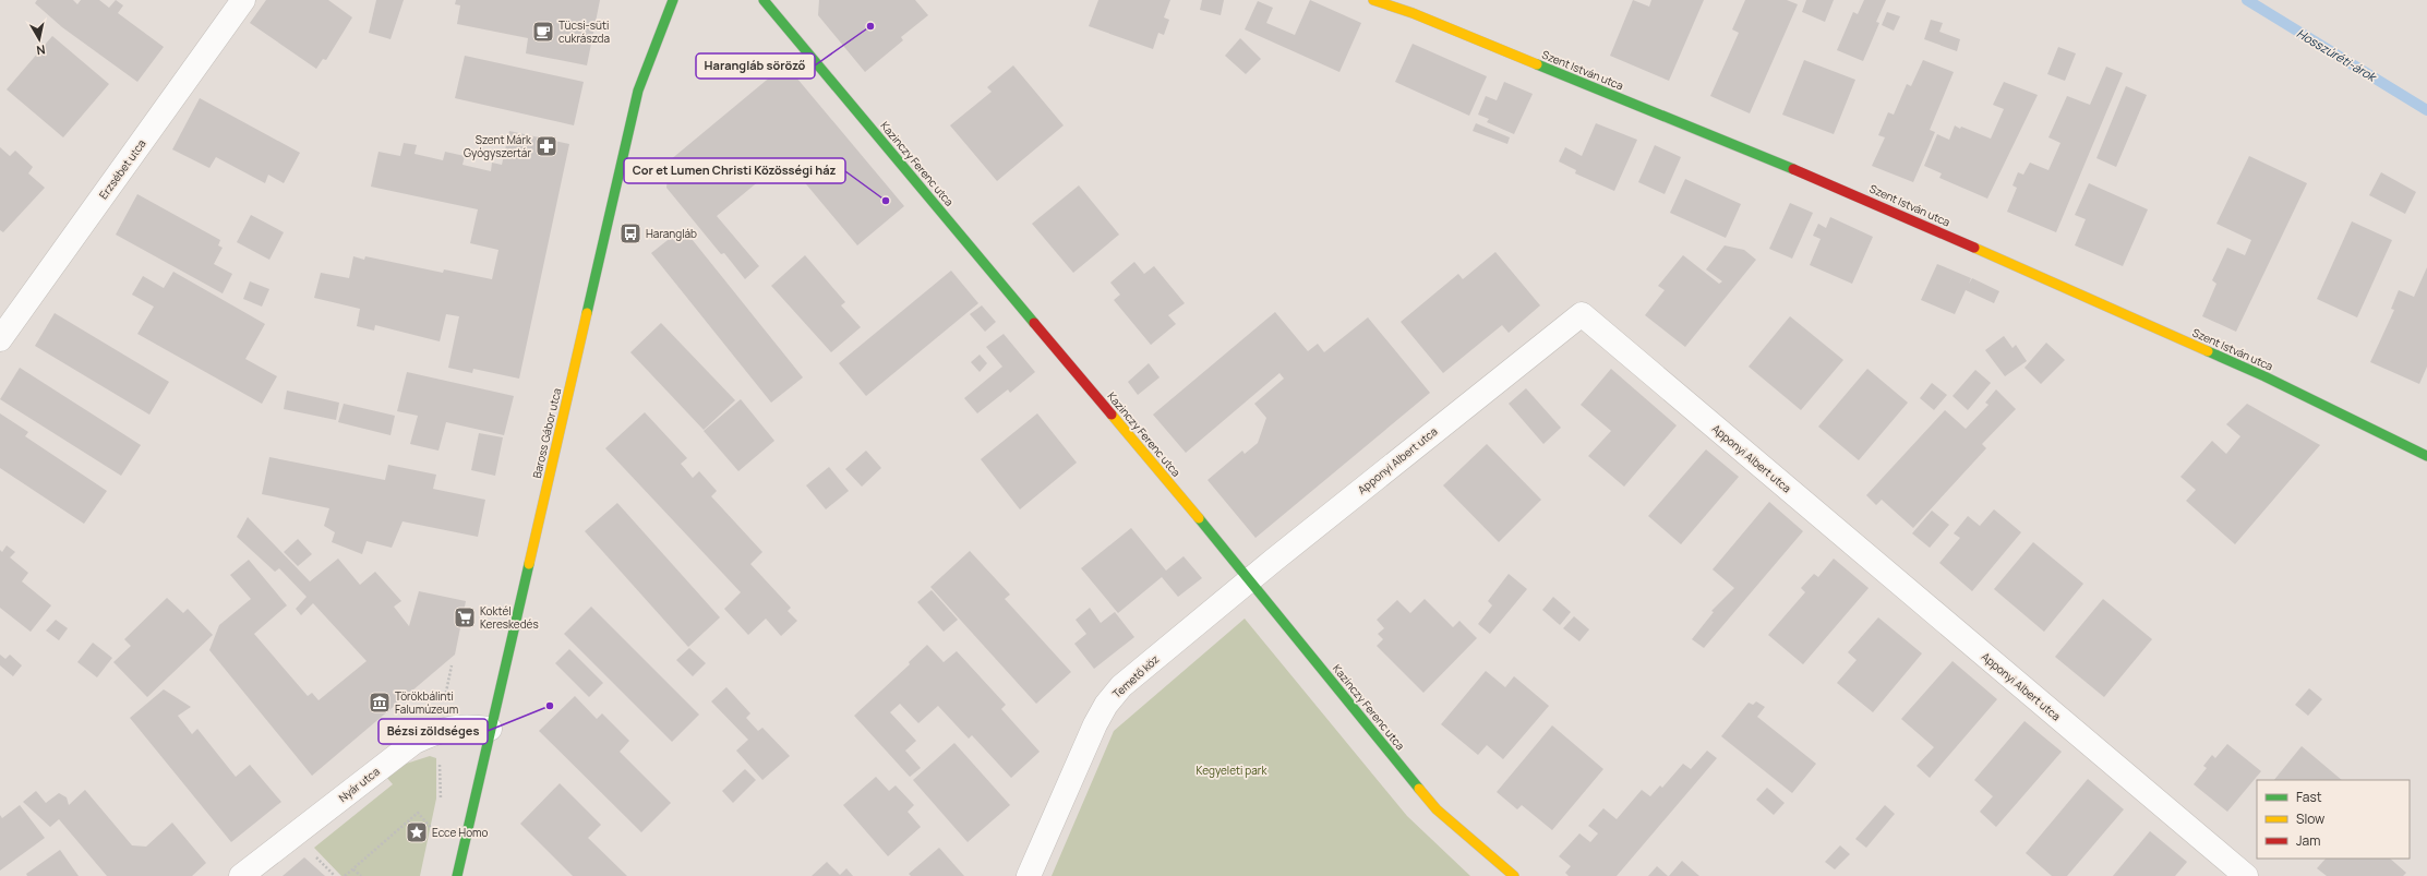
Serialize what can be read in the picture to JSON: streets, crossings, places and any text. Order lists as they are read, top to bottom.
{
  "streets": {
    "main road": ["Szent István utca", "Kazinczy Ferenc utca", "Baross Gábor utca"],
    "street": [
      "Erzsébet utca",
      "Apponyi Albert utca",
      "Temető köz",
      "Nyár utca"
    ]
  },
  "crossings": [
    ["Kazinczy Ferenc utca", "Apponyi Albert utca"],
    ["Kazinczy Ferenc utca", "Temető köz"],
    ["Baross Gábor utca", "Nyár utca"],
    ["Apponyi Albert utca", "Temető köz"]
  ],
  "water": ["Hosszúréti-árok"],
  "parks": ["Kegyeleti park"],
  "places": {
    "other": ["Harangláb söröző", "Cor et Lumen Christi Közösségi ház", "Bézsi zöldséges"],
    "cafe": ["Tücsi-süti cukrászda"],
    "pharmacy": ["Szent Márk Gyógyszertár"],
    "bus stop": ["Harangláb"],
    "supermarket": ["Koktél Kereskedés"],
    "museum": ["Törökbálinti Falumúzeum"],
    "place": ["Ecce Homo"]
  },
  "legend": ["Fast", "Slow", "Jam"],
  "north": "bottom"
}
